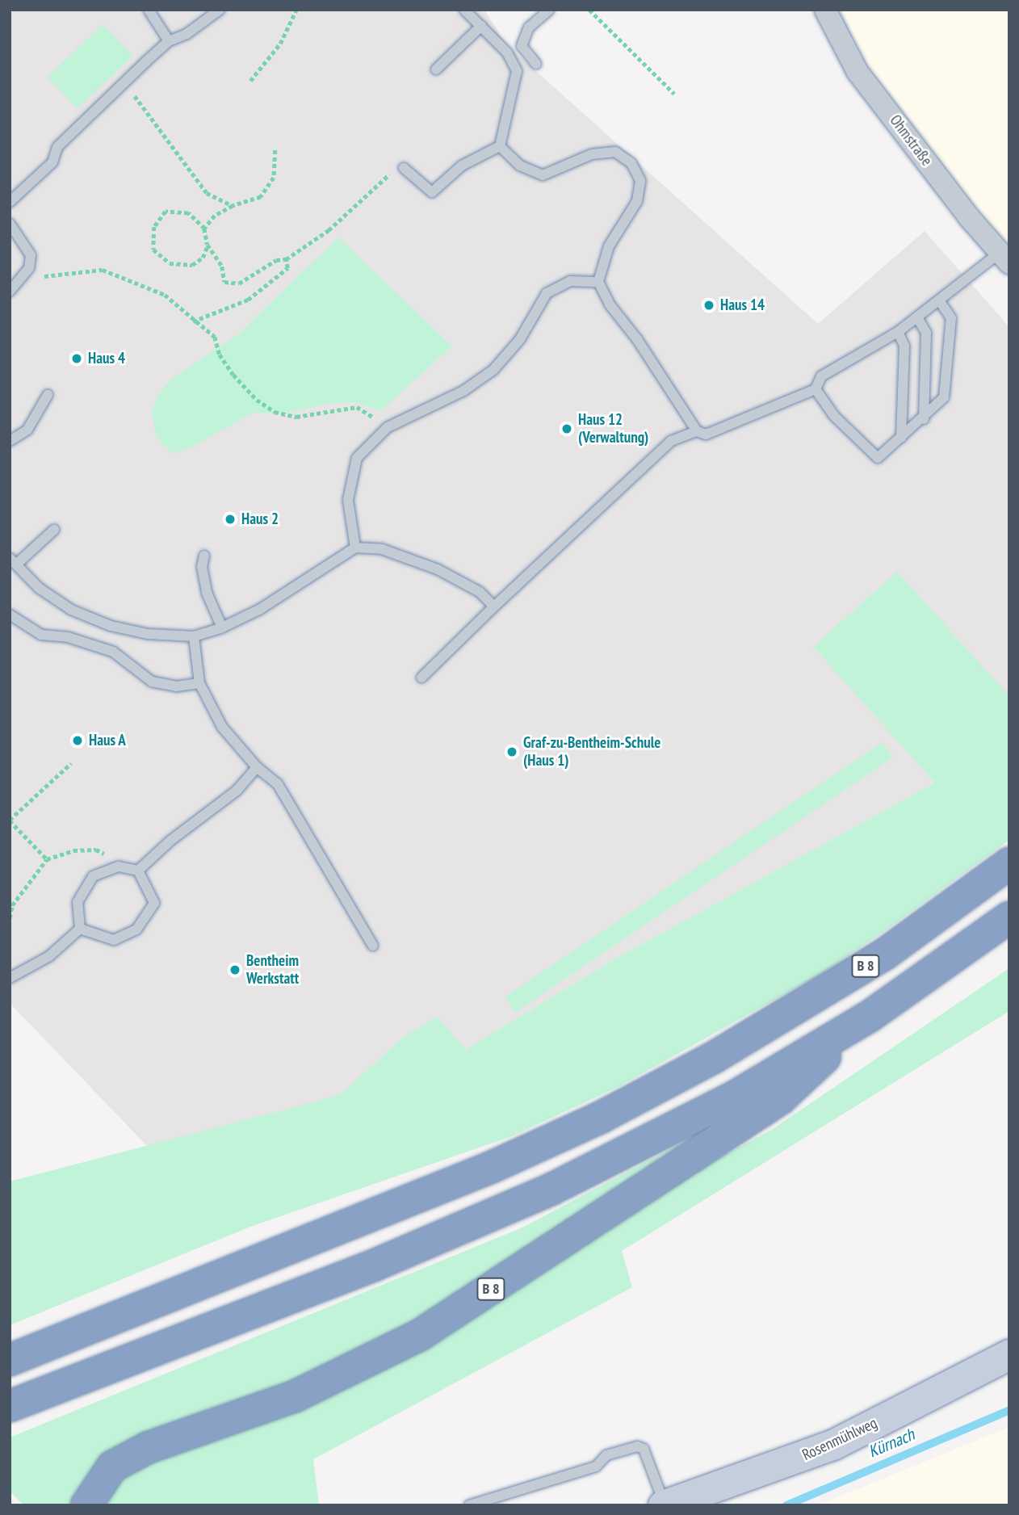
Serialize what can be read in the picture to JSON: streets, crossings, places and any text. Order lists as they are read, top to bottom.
{
  "streets": {
    "highway": ["B 8"],
    "street": ["Ohmstraße", "Rosenmühlweg"]
  },
  "water": ["Kürnach"],
  "places": [
    "Haus 14",
    "Haus 4",
    "Haus 12 (Verwaltung)",
    "Haus 2",
    "Haus A",
    "Graf-zu-Bentheim-Schule (Haus 1)",
    "Bentheim Werkstatt"
  ]
}
